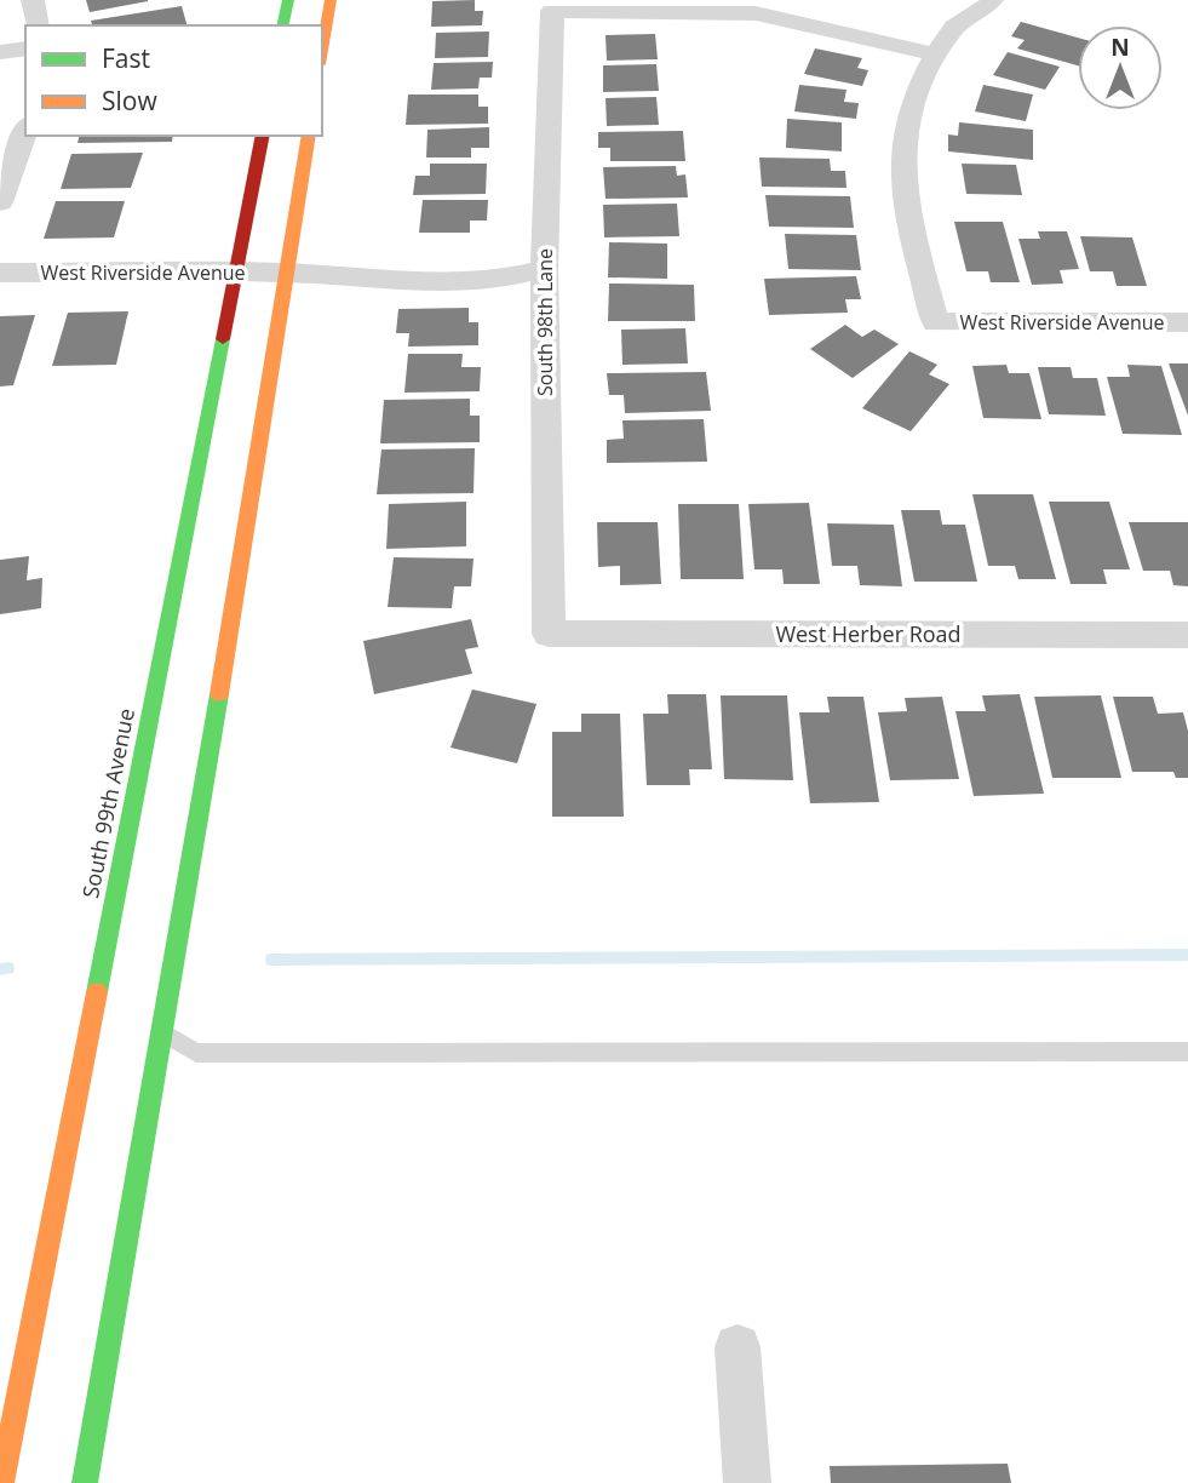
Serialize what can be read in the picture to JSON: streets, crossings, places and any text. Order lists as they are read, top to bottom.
{
  "streets": {
    "main road": ["South 99th Avenue"],
    "street": ["West Riverside Avenue", "South 98th Lane", "West Herber Road"]
  },
  "crossings": [
    ["West Riverside Avenue", "South 98th Lane"],
    ["West Riverside Avenue", "South 99th Avenue"],
    ["South 98th Lane", "West Herber Road"]
  ],
  "legend": ["Fast", "Slow"],
  "north": "top"
}
